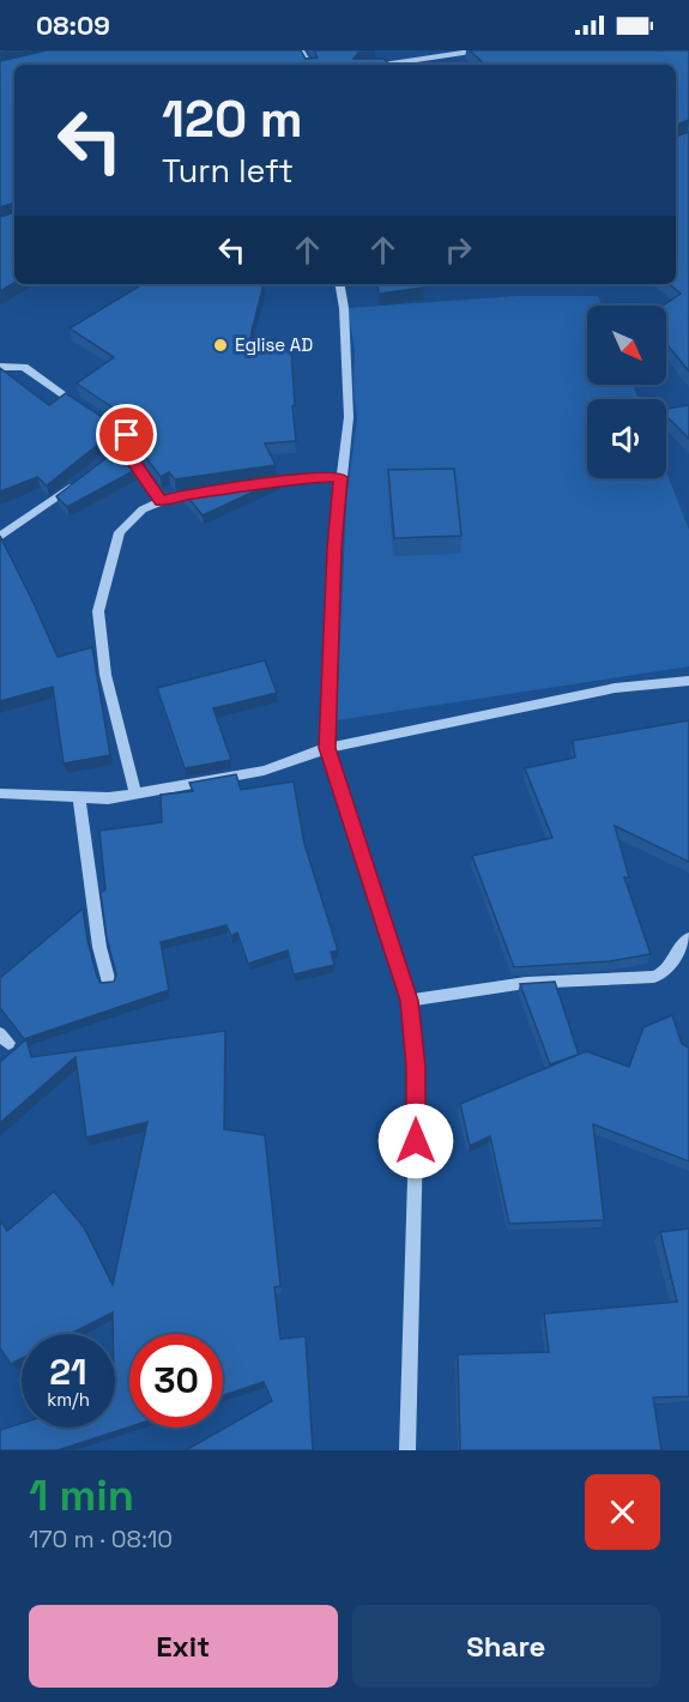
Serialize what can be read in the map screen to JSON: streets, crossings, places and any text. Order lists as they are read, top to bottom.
{
  "places": ["Eglise AD"],
  "north": "bottom right",
  "page": {
    "status": "08:09",
    "turn": ["120 m", "Turn left"],
    "speed": "21 km/h",
    "limit": "30",
    "heading": ["1 min", "170 m · 08:10"],
    "buttons": ["Exit", "Share"]
  }
}
